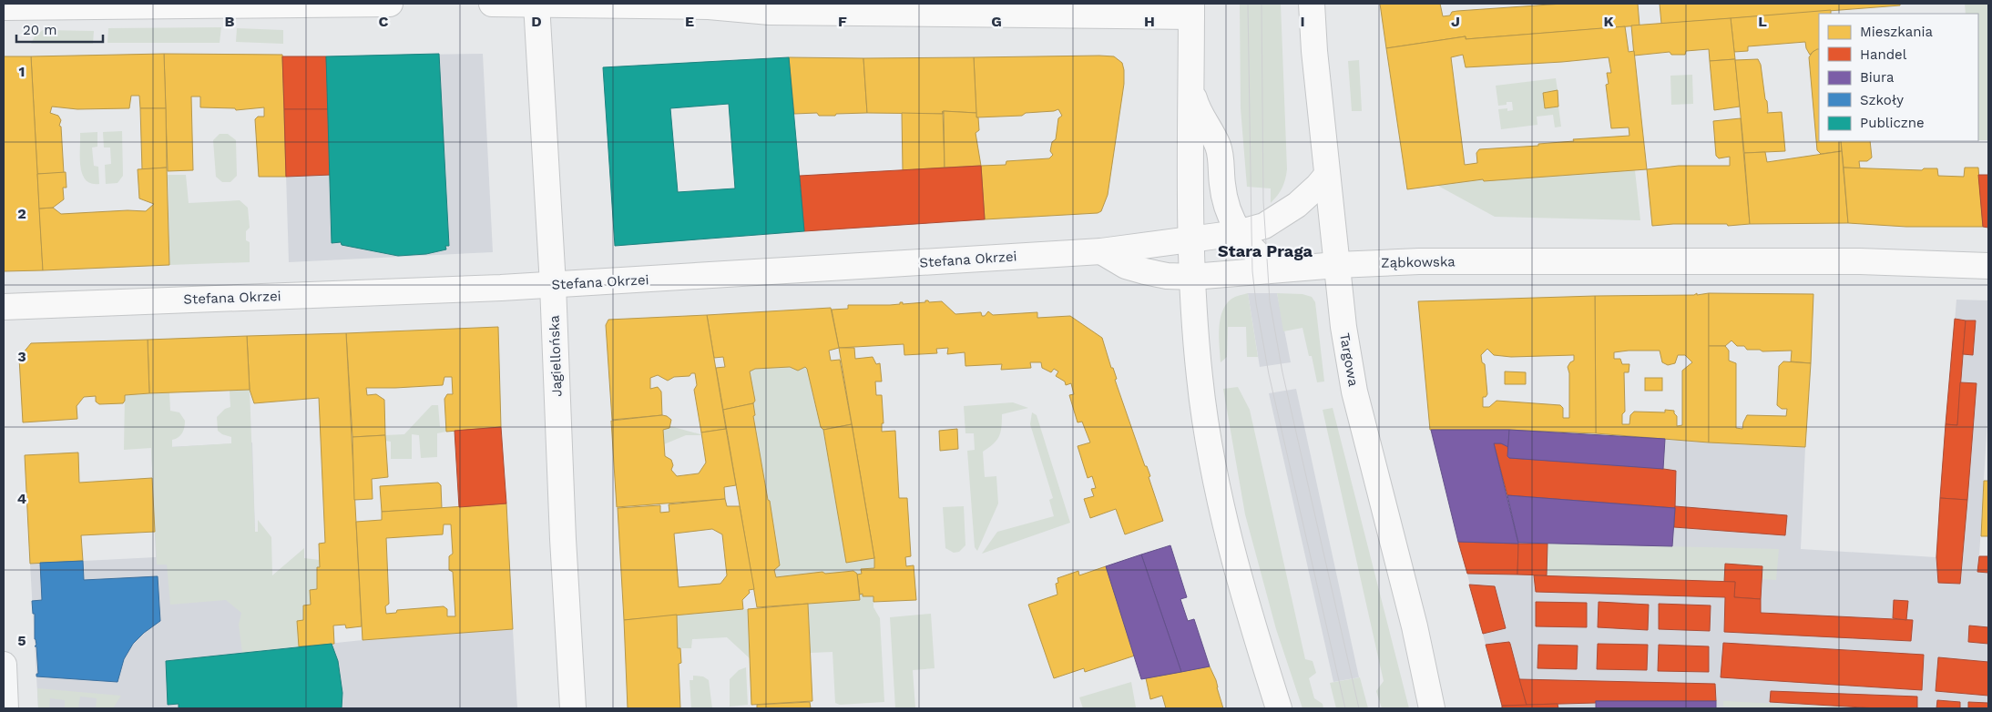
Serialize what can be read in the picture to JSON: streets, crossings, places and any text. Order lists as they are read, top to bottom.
{
  "streets": {
    "street": [
      "Stefana Okrzei",
      "Ząbkowska",
      "Jagiellońska",
      "Targowa"
    ]
  },
  "crossings": [
    ["Stefana Okrzei", "Jagiellońska"],
    ["Stefana Okrzei", "Targowa"],
    ["Ząbkowska", "Targowa"]
  ],
  "districts": ["Stara Praga"],
  "legend": [
    "Mieszkania",
    "Handel",
    "Biura",
    "Szkoły",
    "Publiczne"
  ],
  "scale_bar": "20 m",
  "grid": {
    "columns": [
      "B",
      "C",
      "D",
      "E",
      "F",
      "G",
      "H",
      "I",
      "J",
      "K",
      "L"
    ],
    "rows": [
      "1",
      "2",
      "3",
      "4",
      "5"
    ]
  }
}
